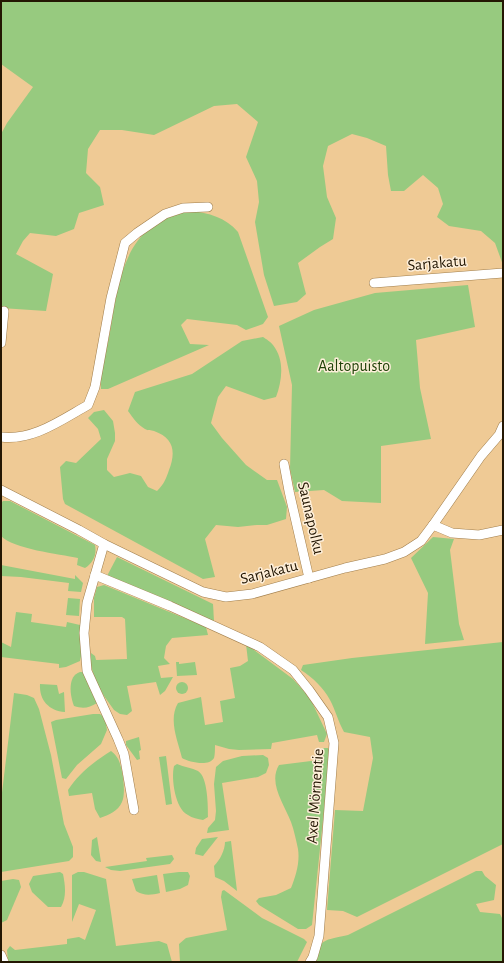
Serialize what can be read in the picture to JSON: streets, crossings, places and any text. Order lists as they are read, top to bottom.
{
  "streets": {
    "street": ["Sarjakatu", "Saunapolku", "Axel Mörnentie"]
  },
  "crossings": [
    ["Sarjakatu", "Saunapolku"]
  ],
  "parks": ["Aaltopuisto"]
}
